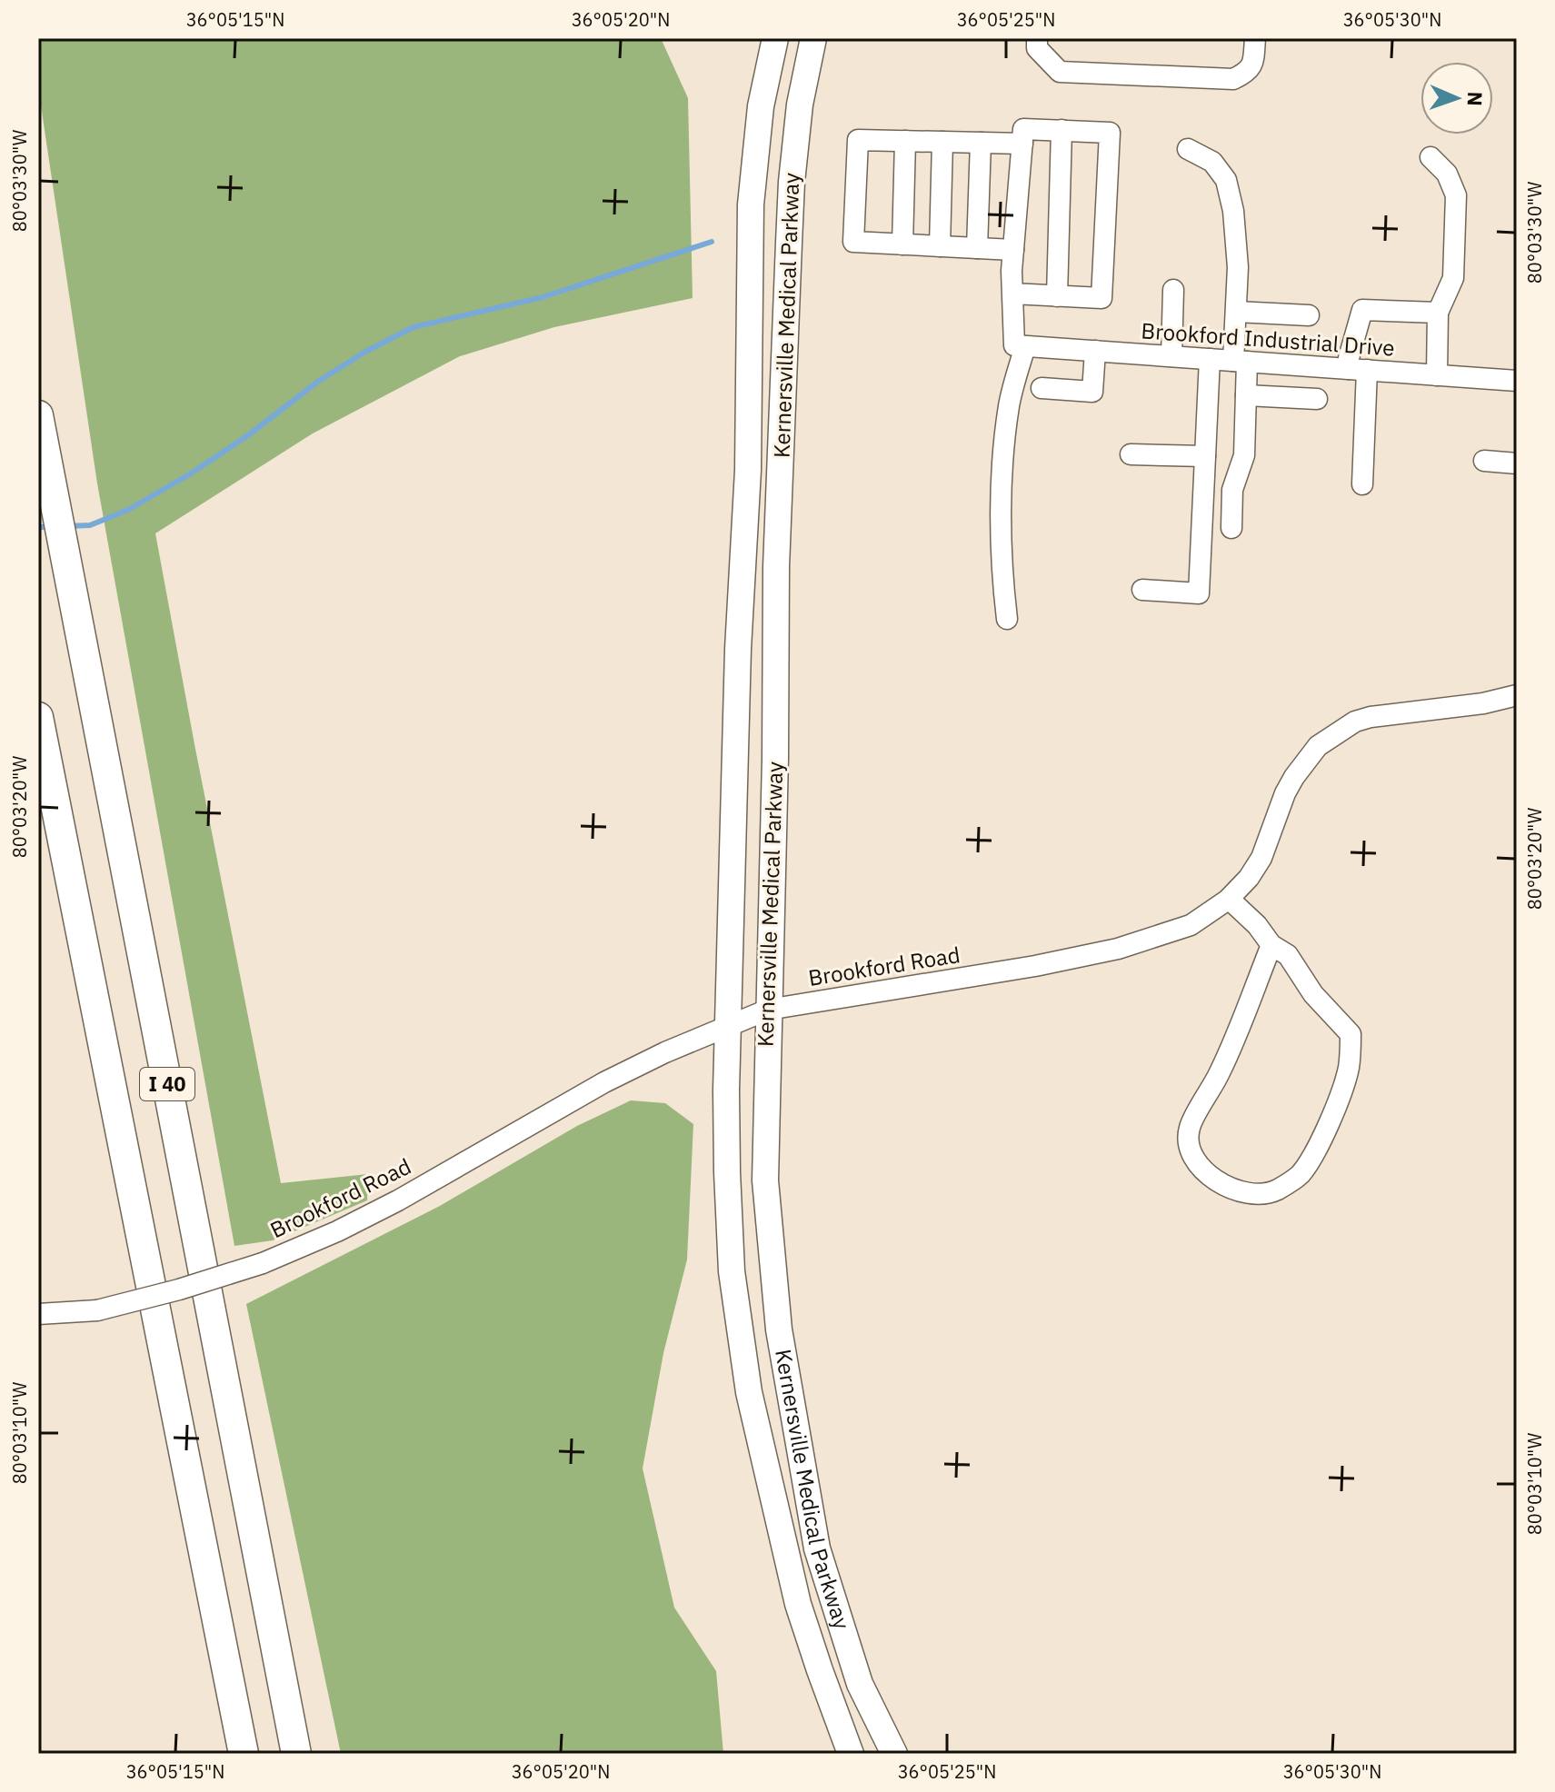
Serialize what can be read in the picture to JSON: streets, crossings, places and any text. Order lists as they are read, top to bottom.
{
  "streets": {
    "highway": ["I 40"],
    "main road": ["Kernersville Medical Parkway"],
    "street": ["Brookford Industrial Drive", "Brookford Road"]
  },
  "crossings": [
    ["Kernersville Medical Parkway", "Brookford Road"]
  ],
  "north": "right",
  "coordinates": [
    "36°05'15\"N",
    "36°05'20\"N",
    "36°05'25\"N",
    "36°05'30\"N",
    "80°03'30\"W",
    "80°03'20\"W",
    "80°03'10\"W"
  ]
}
